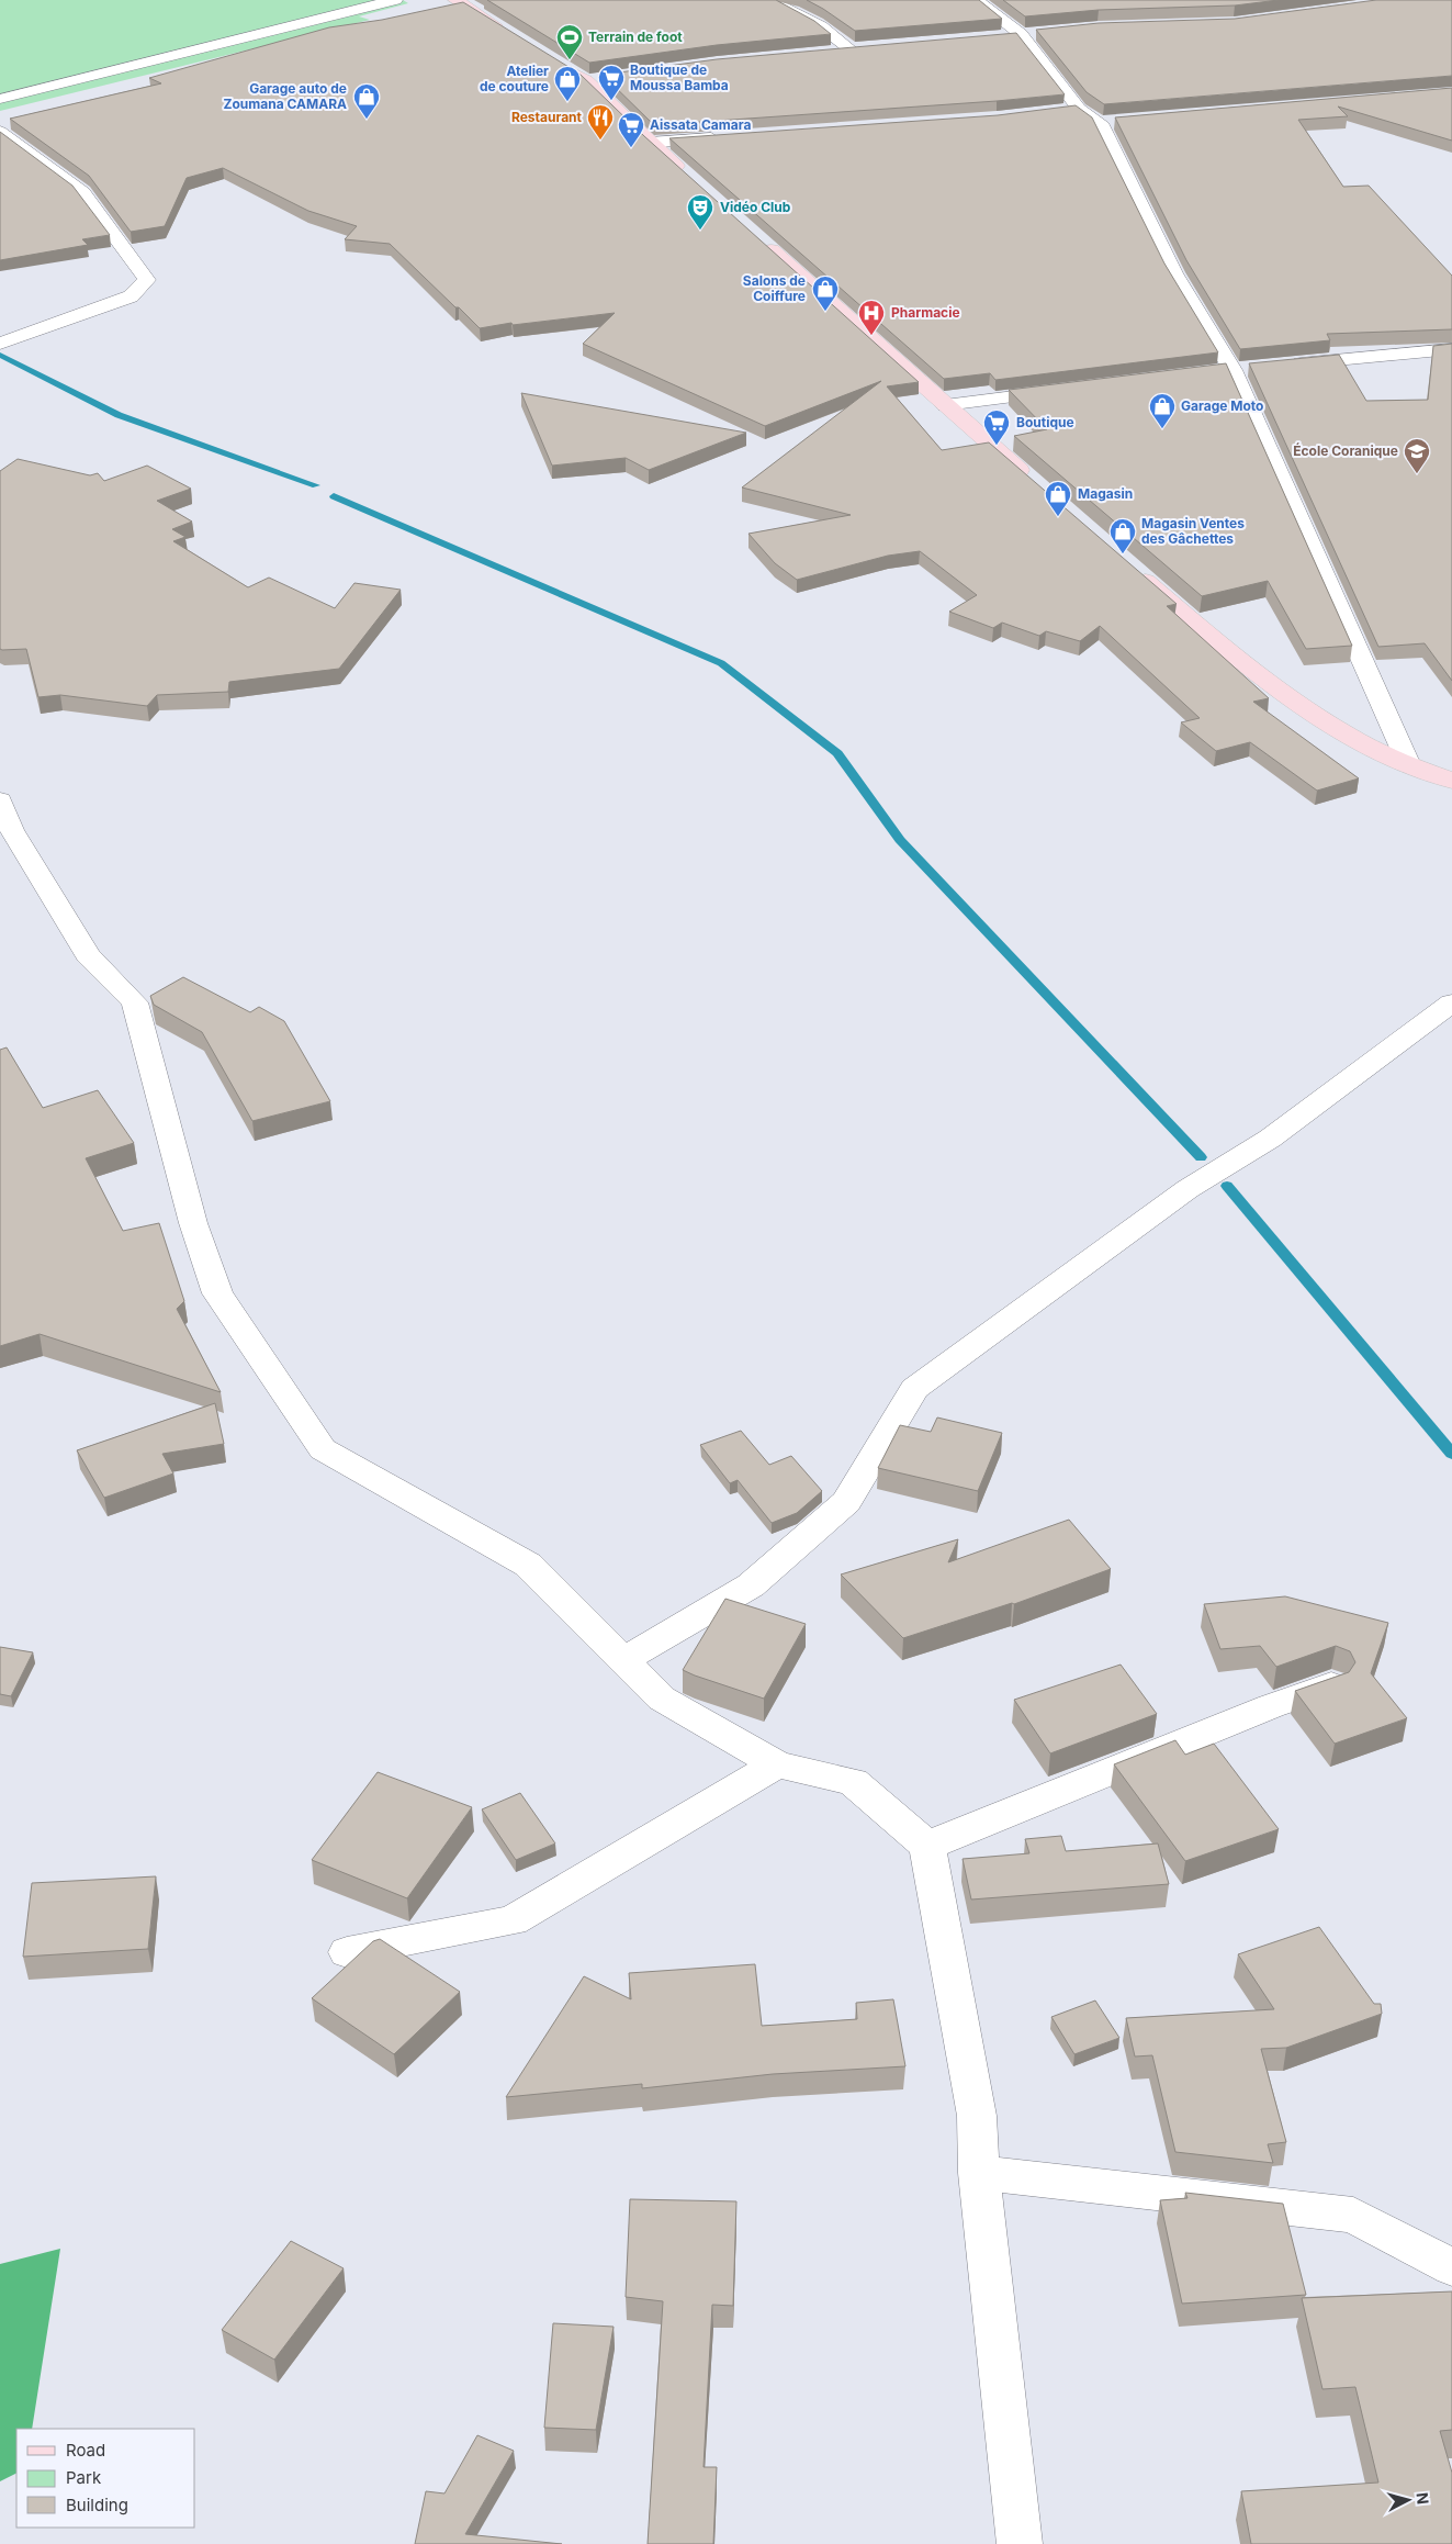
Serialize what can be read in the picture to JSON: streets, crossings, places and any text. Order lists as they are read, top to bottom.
{
  "places": {
    "sports": ["Terrain de foot"],
    "supermarket": ["Boutique de Moussa Bamba", "Aissata Camara", "Boutique"],
    "shop": [
      "Atelier de couture",
      "Garage auto de Zoumana CAMARA",
      "Salons de Coiffure",
      "Garage Moto",
      "Magasin",
      "Magasin Ventes des Gâchettes"
    ],
    "restaurant": ["Restaurant"],
    "theatre": ["Vidéo Club"],
    "hospital": ["Pharmacie"],
    "school or university": ["École Coranique"]
  },
  "legend": ["Road", "Park", "Building"],
  "north": "right"
}
